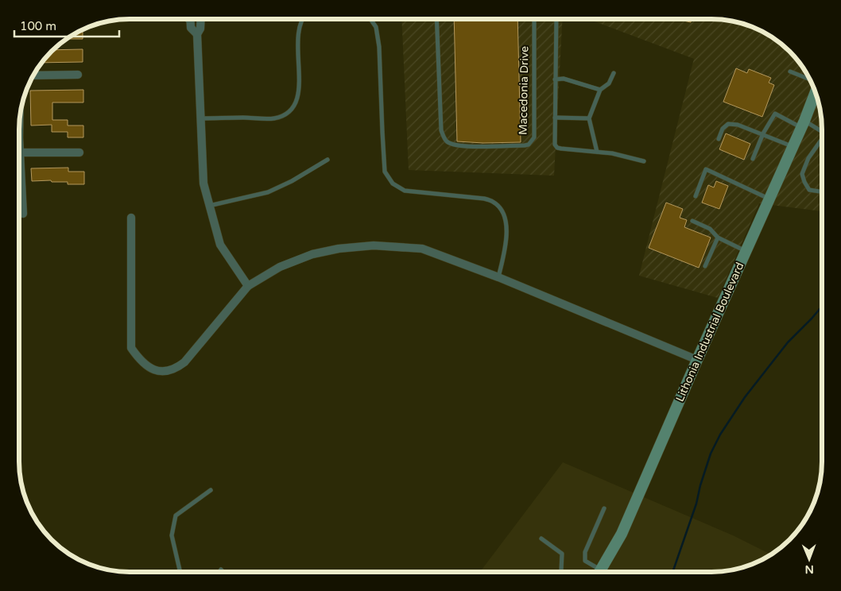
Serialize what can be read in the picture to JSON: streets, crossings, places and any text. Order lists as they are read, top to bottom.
{
  "streets": {
    "main road": ["Lithonia Industrial Boulevard"],
    "lane": ["Macedonia Drive"]
  },
  "scale_bar": "100 m",
  "north": "bottom"
}
